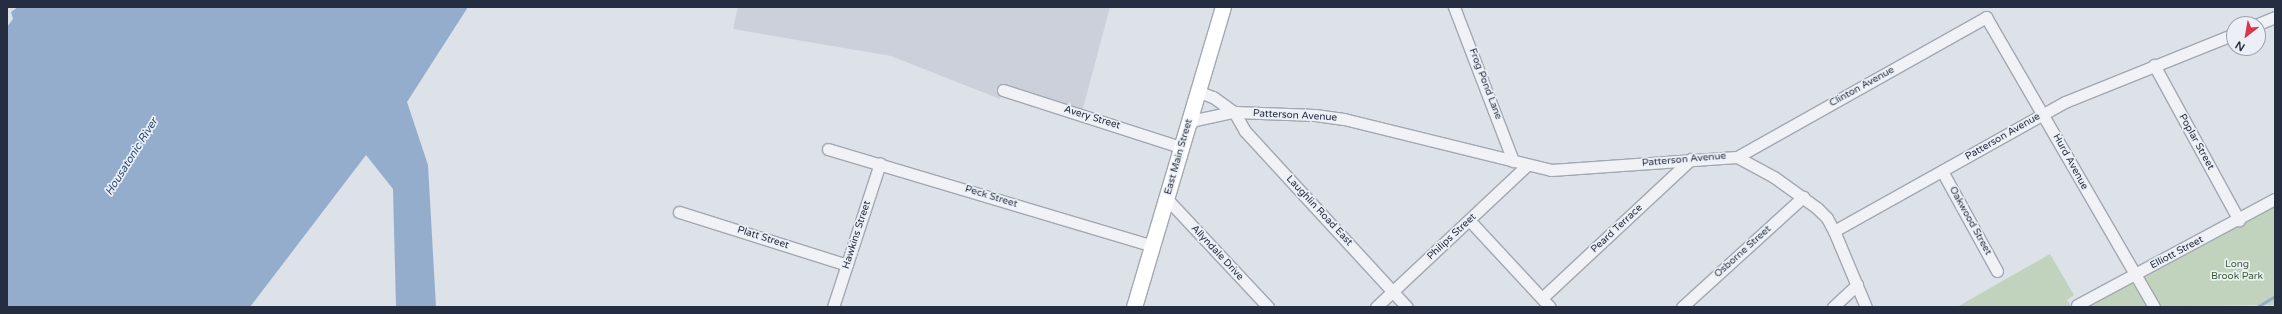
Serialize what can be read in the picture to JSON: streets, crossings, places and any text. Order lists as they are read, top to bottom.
{
  "streets": {
    "main road": ["East Main Street"],
    "street": [
      "Frog Pond Lane",
      "Clinton Avenue",
      "Patterson Avenue",
      "Avery Street",
      "Poplar Street",
      "Hurd Avenue",
      "Peck Street",
      "Laughlin Road East",
      "Oakwood Street",
      "Peard Terrace",
      "Hawkins Street",
      "Philips Street",
      "Platt Street",
      "Osborne Street",
      "Allyndale Drive",
      "Elliott Street"
    ]
  },
  "crossings": [
    ["Frog Pond Lane", "Patterson Avenue"],
    ["Clinton Avenue", "Patterson Avenue"],
    ["Clinton Avenue", "Hurd Avenue"],
    ["Patterson Avenue", "Poplar Street"],
    ["Patterson Avenue", "East Main Street"],
    ["Patterson Avenue", "Hurd Avenue"],
    ["Patterson Avenue", "Laughlin Road East"],
    ["Patterson Avenue", "Oakwood Street"],
    ["Patterson Avenue", "Peard Terrace"],
    ["Patterson Avenue", "Philips Street"],
    ["Patterson Avenue", "Osborne Street"],
    ["Avery Street", "East Main Street"],
    ["Poplar Street", "Elliott Street"],
    ["East Main Street", "Peck Street"],
    ["East Main Street", "Allyndale Drive"],
    ["Hurd Avenue", "Elliott Street"],
    ["Peck Street", "Hawkins Street"],
    ["Laughlin Road East", "Philips Street"],
    ["Hawkins Street", "Platt Street"]
  ],
  "water": ["Housatonic River"],
  "parks": ["Long Brook Park"],
  "north": "bottom left"
}
